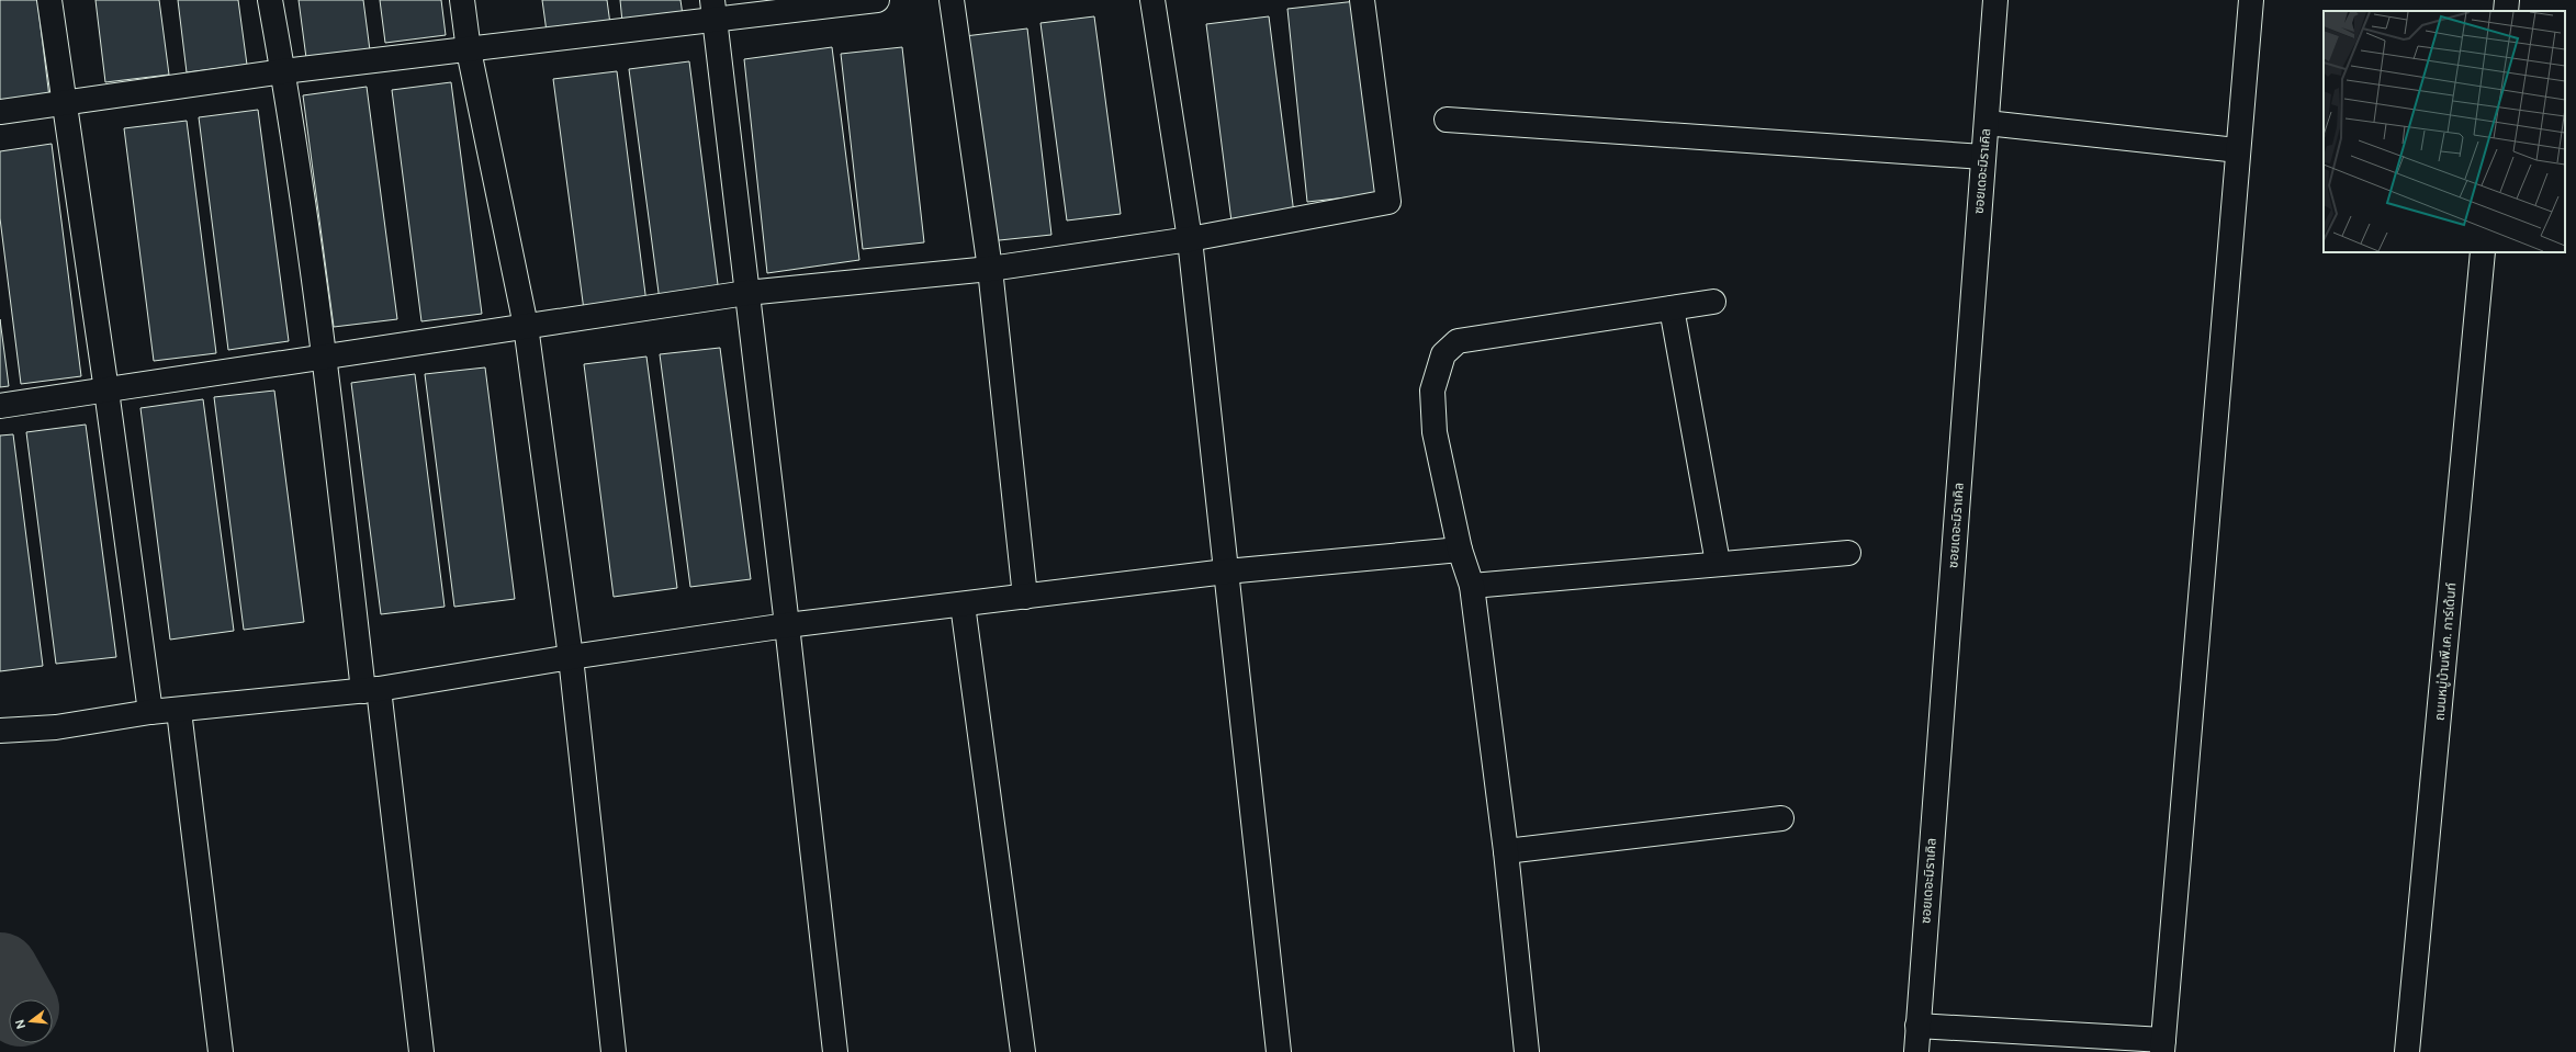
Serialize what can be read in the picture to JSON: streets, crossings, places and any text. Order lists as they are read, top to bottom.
{
  "streets": {
    "street": ["ซอยเดอะมิราเคิล", "ถนนหมู่บ้านพี.เค. การ์เด้นท์"]
  },
  "north": "left"
}
